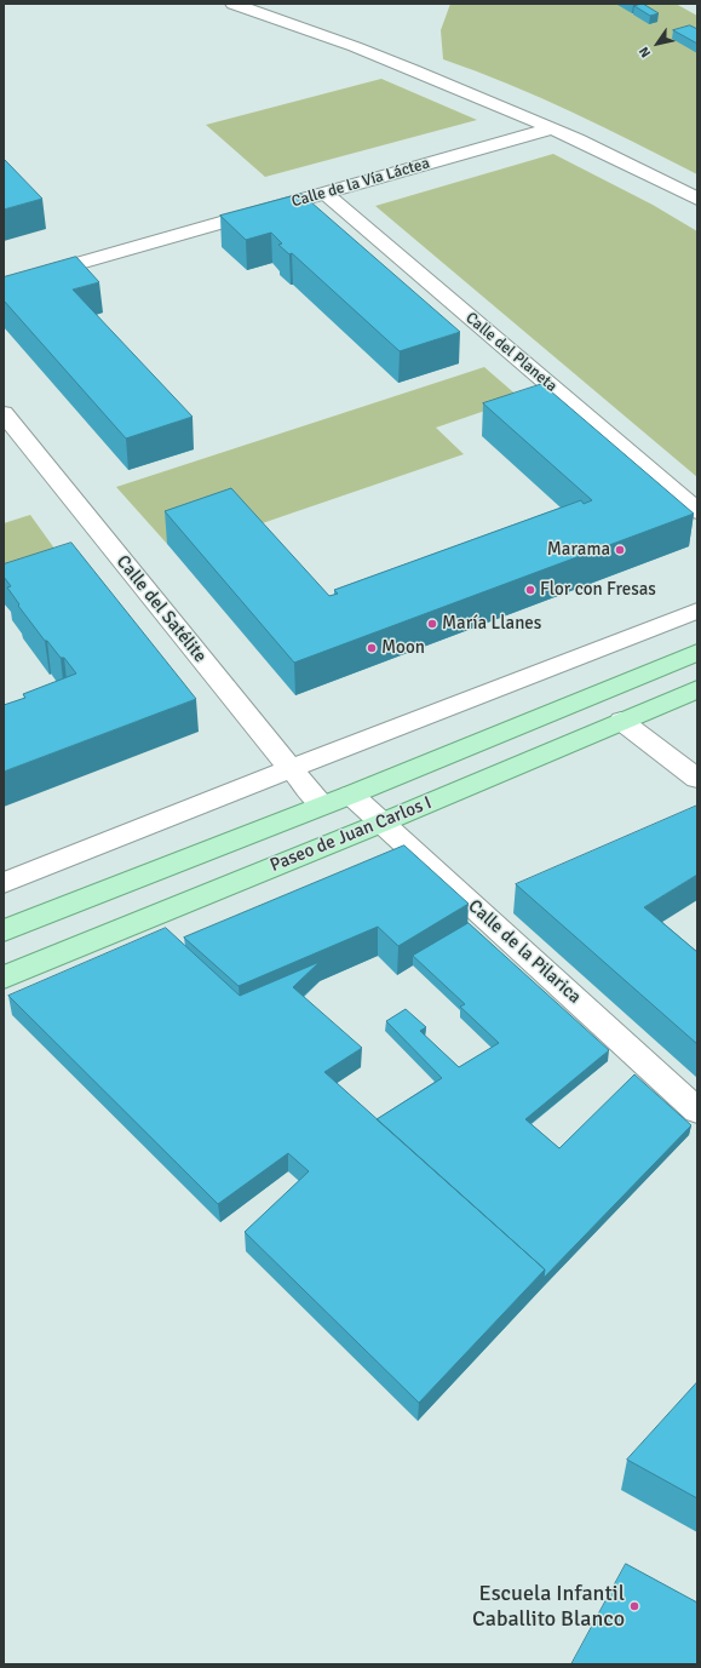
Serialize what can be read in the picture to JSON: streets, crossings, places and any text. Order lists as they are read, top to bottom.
{
  "streets": {
    "main road": ["Paseo de Juan Carlos I"],
    "street": [
      "Calle de la Vía Láctea",
      "Calle del Planeta",
      "Calle del Satélite",
      "Calle de la Pilarica"
    ]
  },
  "crossings": [
    ["Calle de la Vía Láctea", "Calle del Planeta"],
    ["Calle del Satélite", "Paseo de Juan Carlos I"],
    ["Paseo de Juan Carlos I", "Calle de la Pilarica"]
  ],
  "places": [
    "Marama",
    "Flor con Fresas",
    "María Llanes",
    "Moon",
    "Escuela Infantil Caballito Blanco"
  ],
  "north": "bottom left"
}
